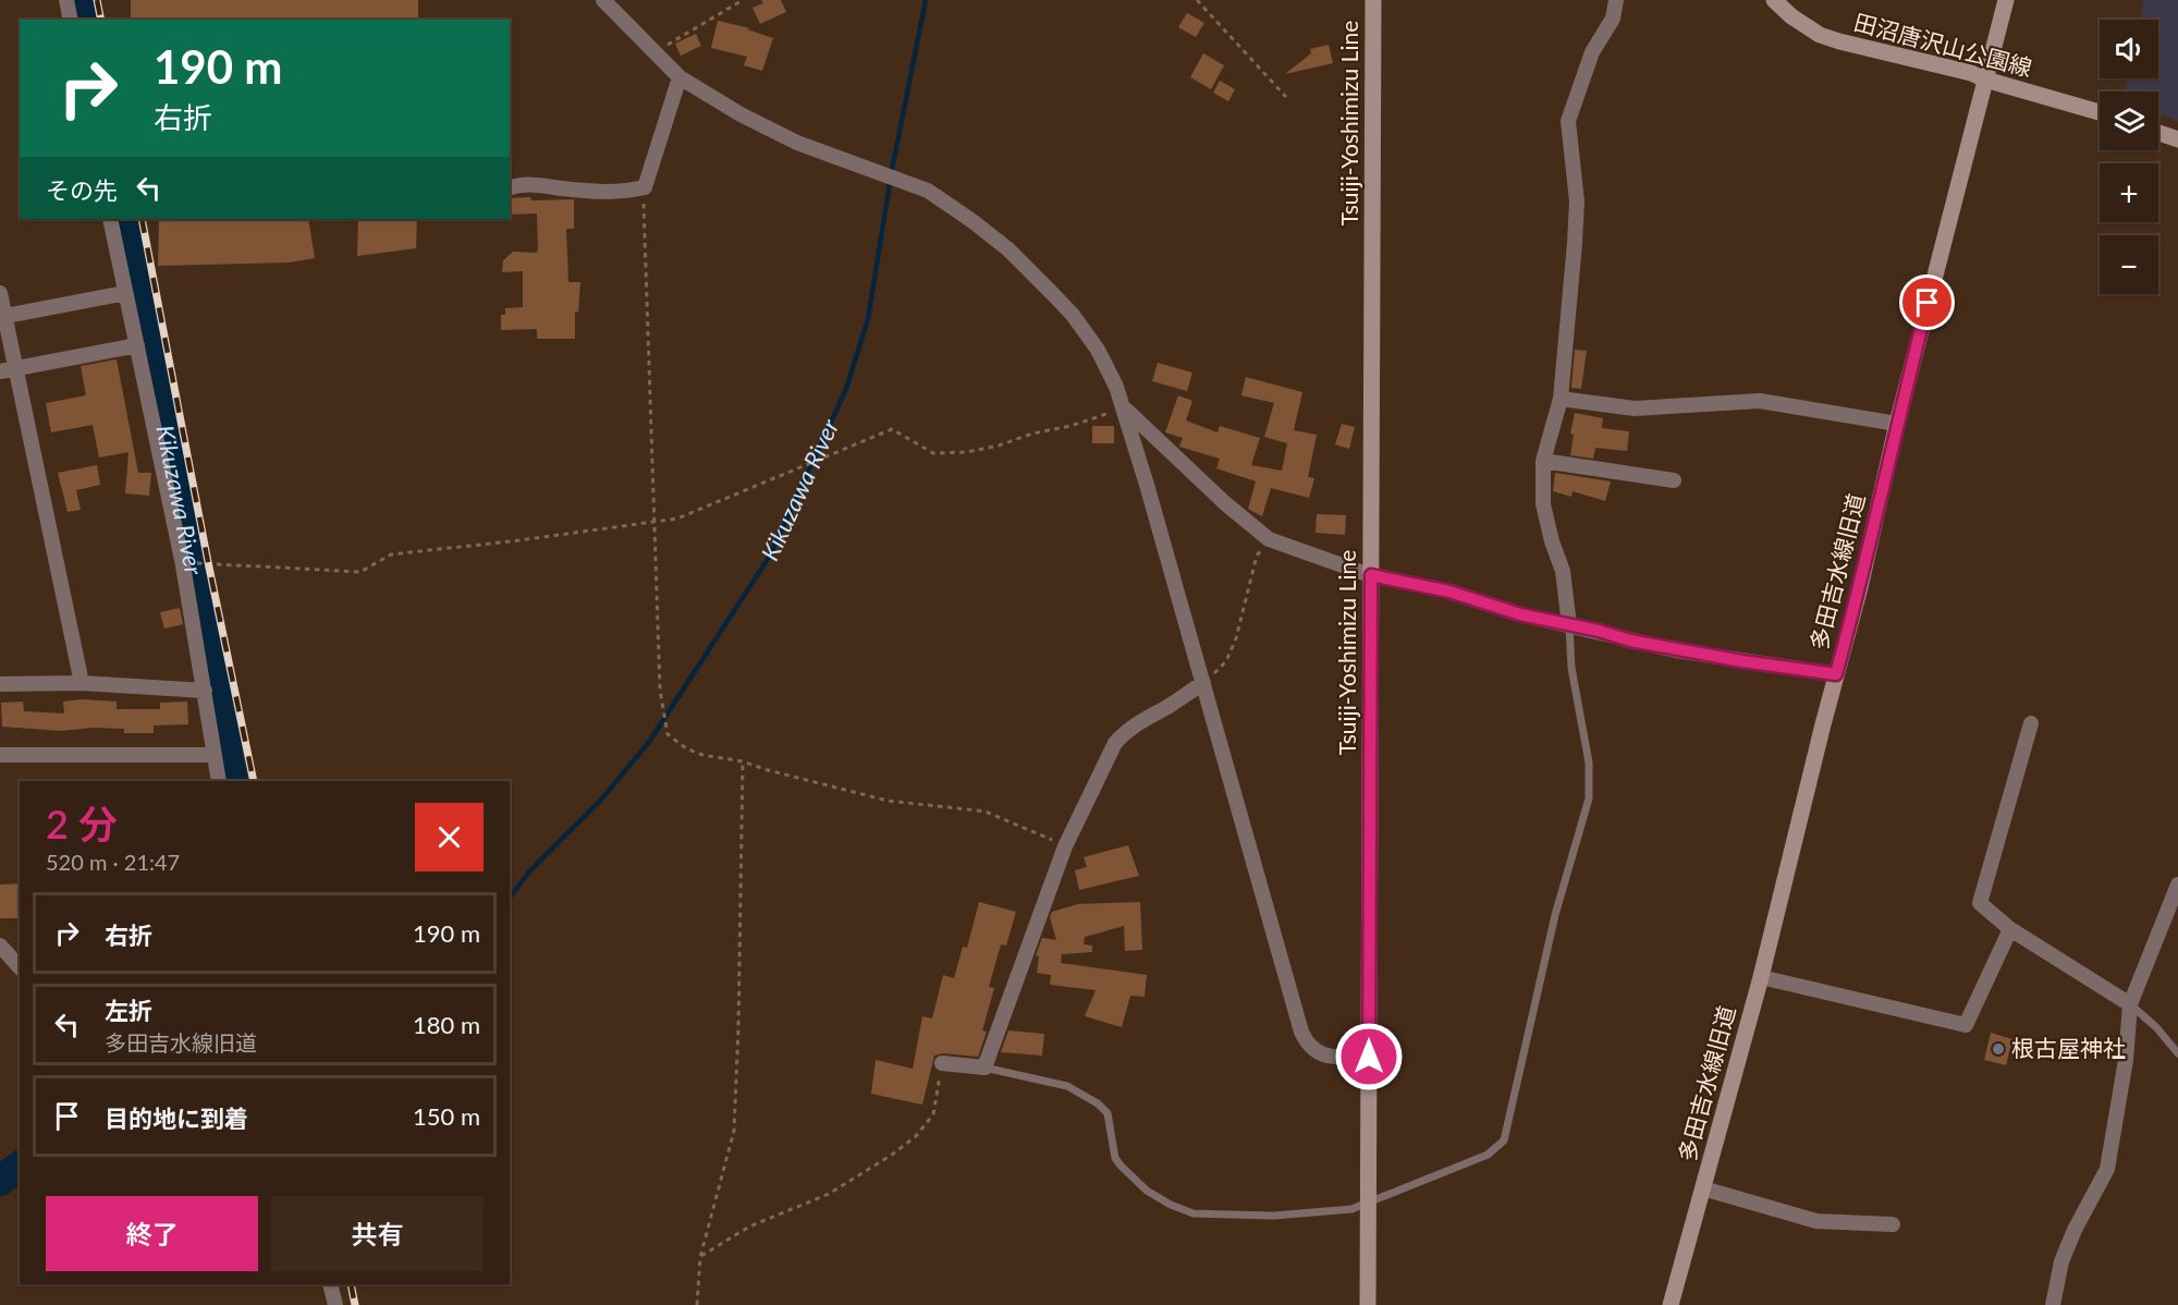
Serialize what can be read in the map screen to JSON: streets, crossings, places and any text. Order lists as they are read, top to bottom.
{
  "streets": {
    "main road": ["田沼唐沢山公園線", "Tsuiji-Yoshimizu Line", "多田吉水線旧道"]
  },
  "crossings": [
    ["田沼唐沢山公園線", "多田吉水線旧道"]
  ],
  "water": ["Kikuzawa River"],
  "places": ["根古屋神社"],
  "page": {
    "map_buttons": ["+", "−"],
    "turn": ["190 m", "右折"],
    "then": "その先",
    "heading": ["2 分", "520 m · 21:47"],
    "list": [
      {
        "name": "右折",
        "value": "190 m"
      },
      {
        "name": "左折",
        "note": "多田吉水線旧道",
        "value": "180 m"
      },
      {
        "name": "目的地に到着",
        "value": "150 m"
      }
    ],
    "buttons": ["終了", "共有"]
  }
}
